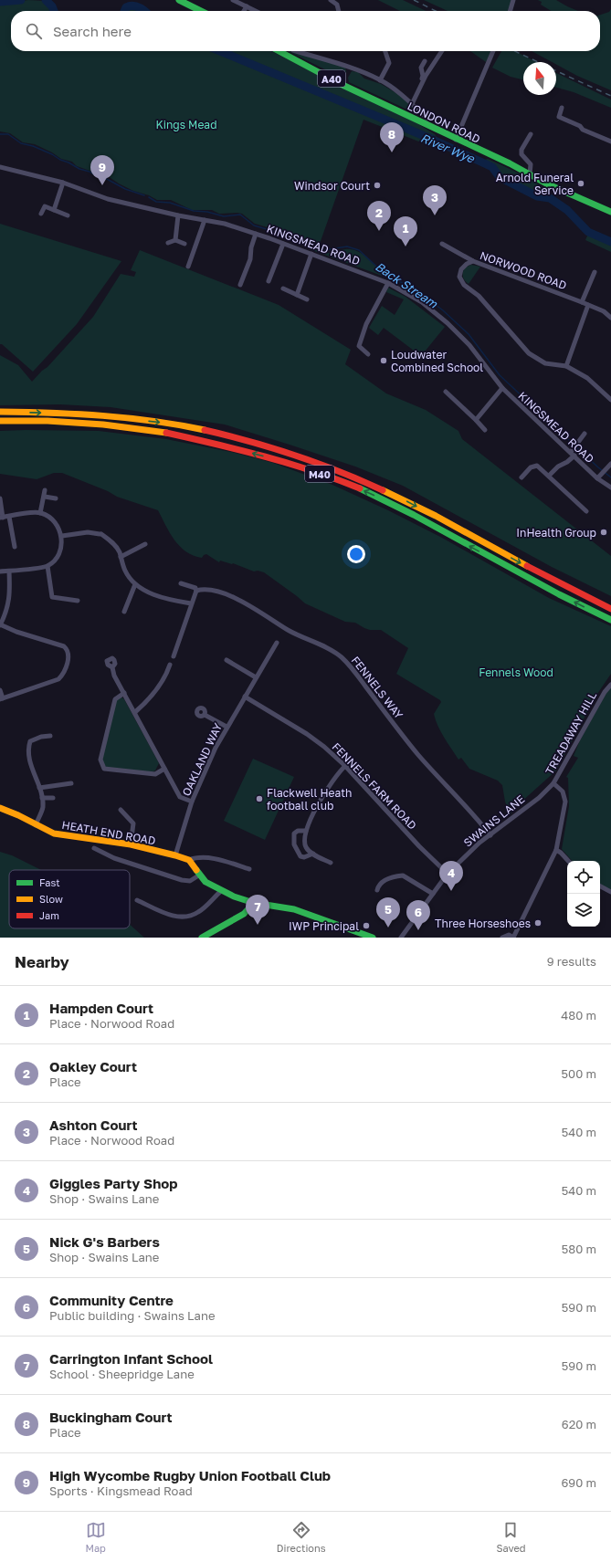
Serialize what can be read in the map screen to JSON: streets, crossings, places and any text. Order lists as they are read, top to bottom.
{
  "streets": {
    "main road": [
      "A40",
      "LONDON ROAD",
      "M40",
      "HEATH END ROAD"
    ],
    "street": [
      "KINGSMEAD ROAD",
      "NORWOOD ROAD",
      "FENNELS WAY",
      "TREADAWAY HILL",
      "OAKLAND WAY",
      "FENNELS FARM ROAD",
      "SWAINS LANE"
    ]
  },
  "crossings": [
    ["FENNELS WAY", "SWAINS LANE"],
    ["TREADAWAY HILL", "SWAINS LANE"],
    ["OAKLAND WAY", "FENNELS FARM ROAD"],
    ["OAKLAND WAY", "HEATH END ROAD"],
    ["FENNELS FARM ROAD", "SWAINS LANE"]
  ],
  "water": ["River Wye", "Back Stream"],
  "parks": ["Kings Mead", "Fennels Wood"],
  "places": [
    "Arnold Funeral Service",
    "Windsor Court",
    "Loudwater Combined School",
    "InHealth Group",
    "Flackwell Heath football club",
    "Three Horseshoes",
    "IWP Principal"
  ],
  "legend": ["Fast", "Slow", "Jam"],
  "north": "top",
  "page": {
    "search": "Search here",
    "pins": [
      "8",
      "9",
      "3",
      "2",
      "1",
      "4",
      "7",
      "5",
      "6"
    ],
    "heading": ["Nearby", "9 results"],
    "list": [
      {
        "mark": "1",
        "name": "Hampden Court",
        "note": "Place · Norwood Road",
        "value": "480 m"
      },
      {
        "mark": "2",
        "name": "Oakley Court",
        "note": "Place",
        "value": "500 m"
      },
      {
        "mark": "3",
        "name": "Ashton Court",
        "note": "Place · Norwood Road",
        "value": "540 m"
      },
      {
        "mark": "4",
        "name": "Giggles Party Shop",
        "note": "Shop · Swains Lane",
        "value": "540 m"
      },
      {
        "mark": "5",
        "name": "Nick G's Barbers",
        "note": "Shop · Swains Lane",
        "value": "580 m"
      },
      {
        "mark": "6",
        "name": "Community Centre",
        "note": "Public building · Swains Lane",
        "value": "590 m"
      },
      {
        "mark": "7",
        "name": "Carrington Infant School",
        "note": "School · Sheepridge Lane",
        "value": "590 m"
      },
      {
        "mark": "8",
        "name": "Buckingham Court",
        "note": "Place",
        "value": "620 m"
      },
      {
        "mark": "9",
        "name": "High Wycombe Rugby Union Football Club",
        "note": "Sports · Kingsmead Road",
        "value": "690 m"
      }
    ],
    "nav": ["Map", "Directions", "Saved"]
  }
}
